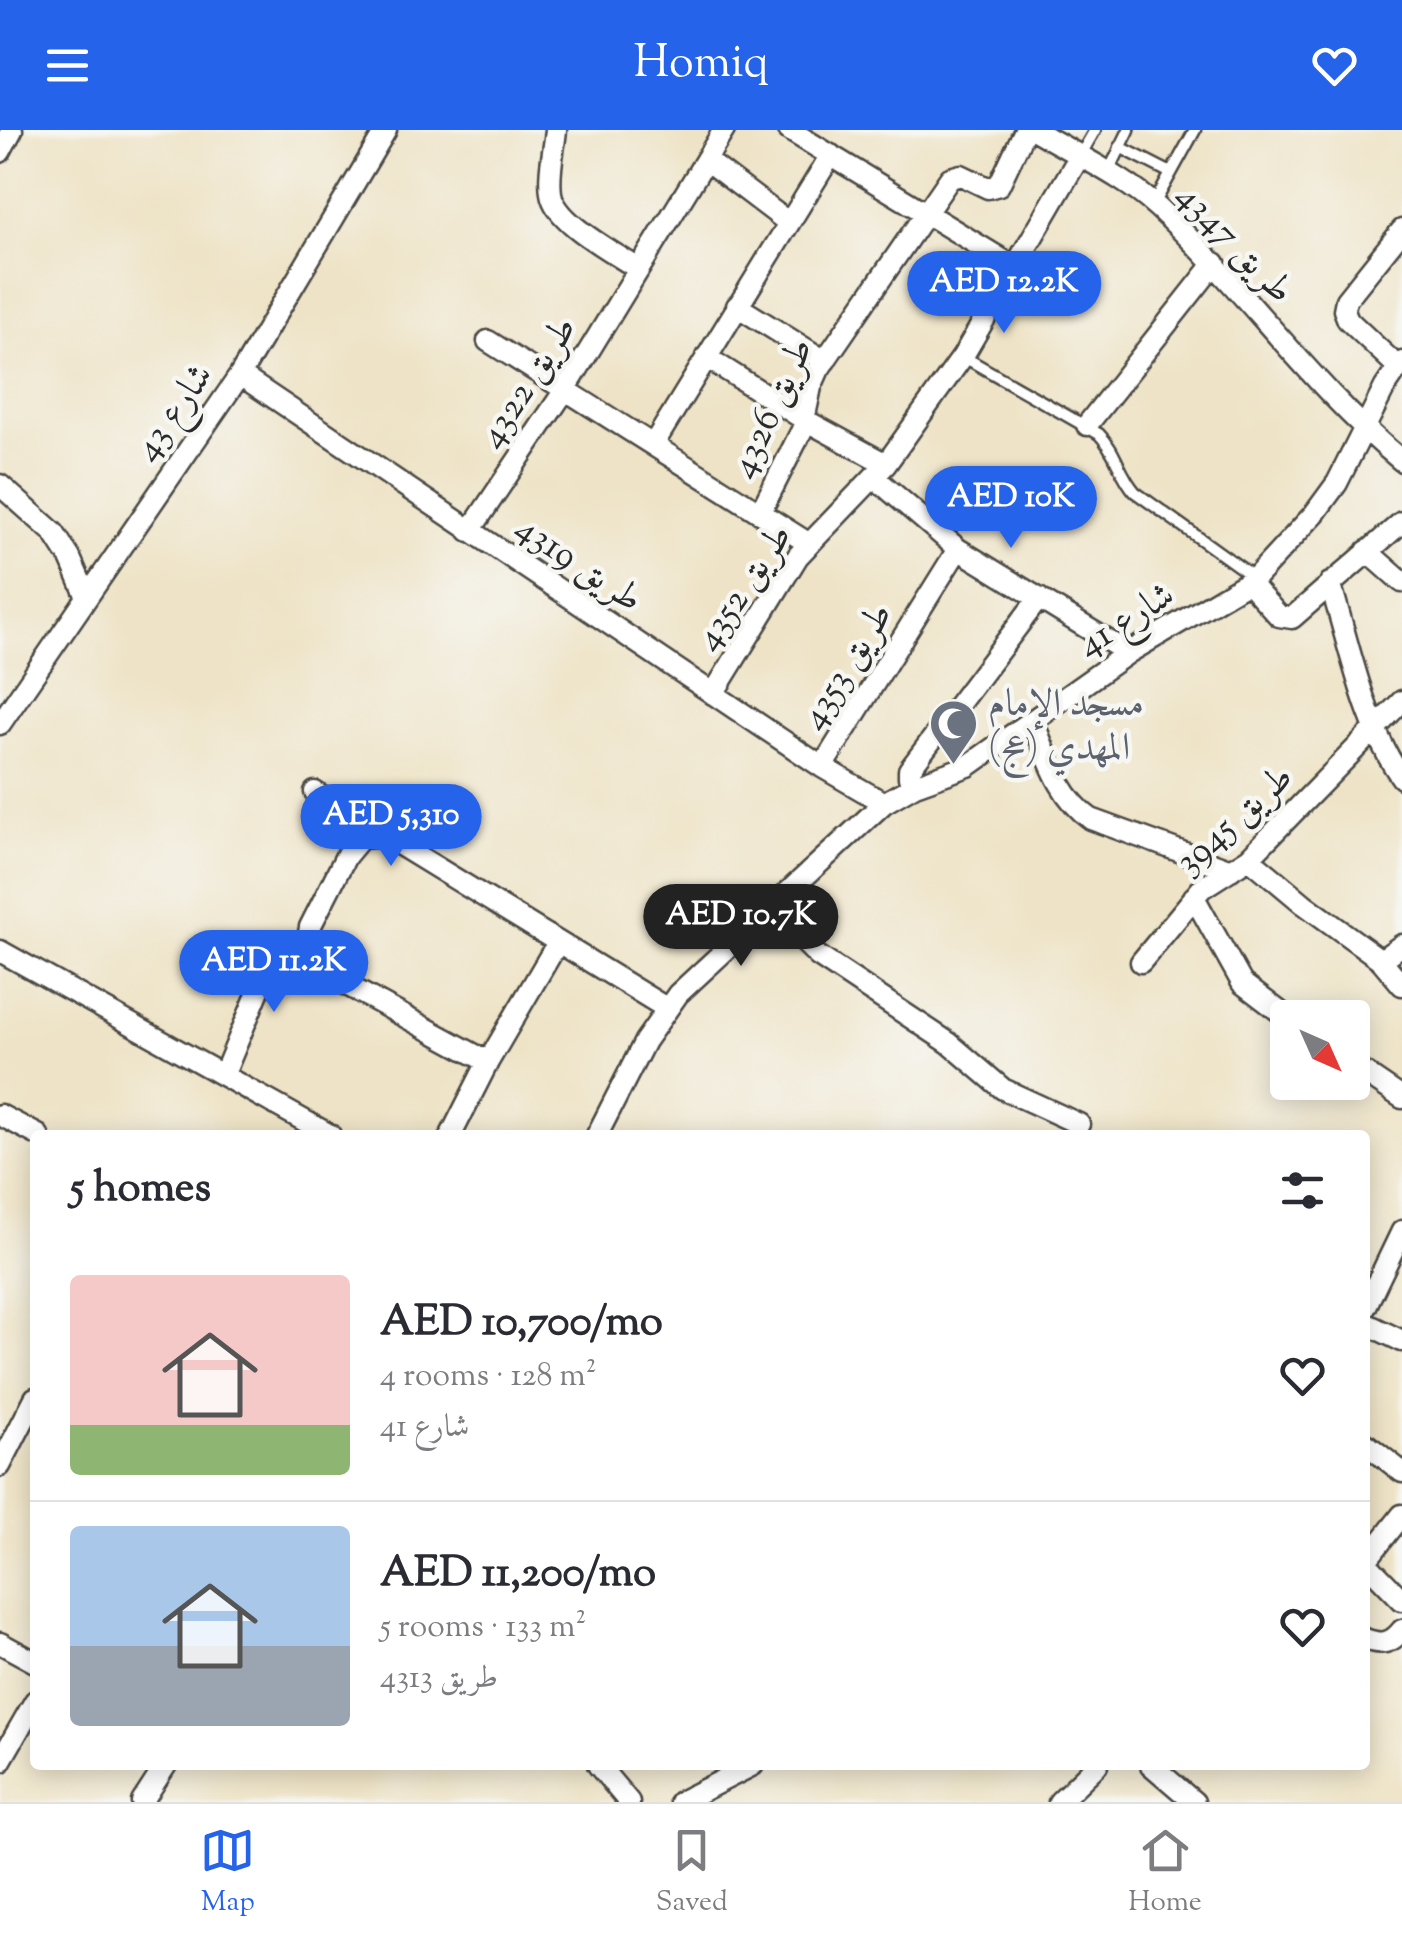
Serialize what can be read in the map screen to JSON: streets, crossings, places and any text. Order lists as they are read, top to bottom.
{
  "streets": {
    "street": [
      "طريق 4347",
      "طريق 4322",
      "طريق 4326",
      "شارع 43",
      "طريق 4319",
      "طريق 4352",
      "شارع 41",
      "طريق 4353",
      "طريق 3945"
    ]
  },
  "crossings": [
    ["طريق 4347", "شارع 41"],
    ["طريق 4322", "طريق 4319"],
    ["شارع 43", "طريق 4319"],
    ["طريق 4319", "طريق 4352"],
    ["طريق 4319", "شارع 41"],
    ["طريق 4319", "طريق 4353"]
  ],
  "places": {
    "mosque": ["مسجد الإمام المهدي (عج)"]
  },
  "north": "bottom right",
  "page": {
    "header": "Homiq",
    "price": [
      "AED 12.2K",
      "AED 10K",
      "AED 5,310",
      "AED 10.7K",
      "AED 11.2K"
    ],
    "heading": "5 homes",
    "list": [
      {
        "name": "AED 10,700/mo",
        "note": "4 rooms · 128 m² · شارع 41"
      },
      {
        "name": "AED 11,200/mo",
        "note": "5 rooms · 133 m² · طريق 4313"
      }
    ],
    "tabs": ["Map", "Saved", "Home"]
  }
}
